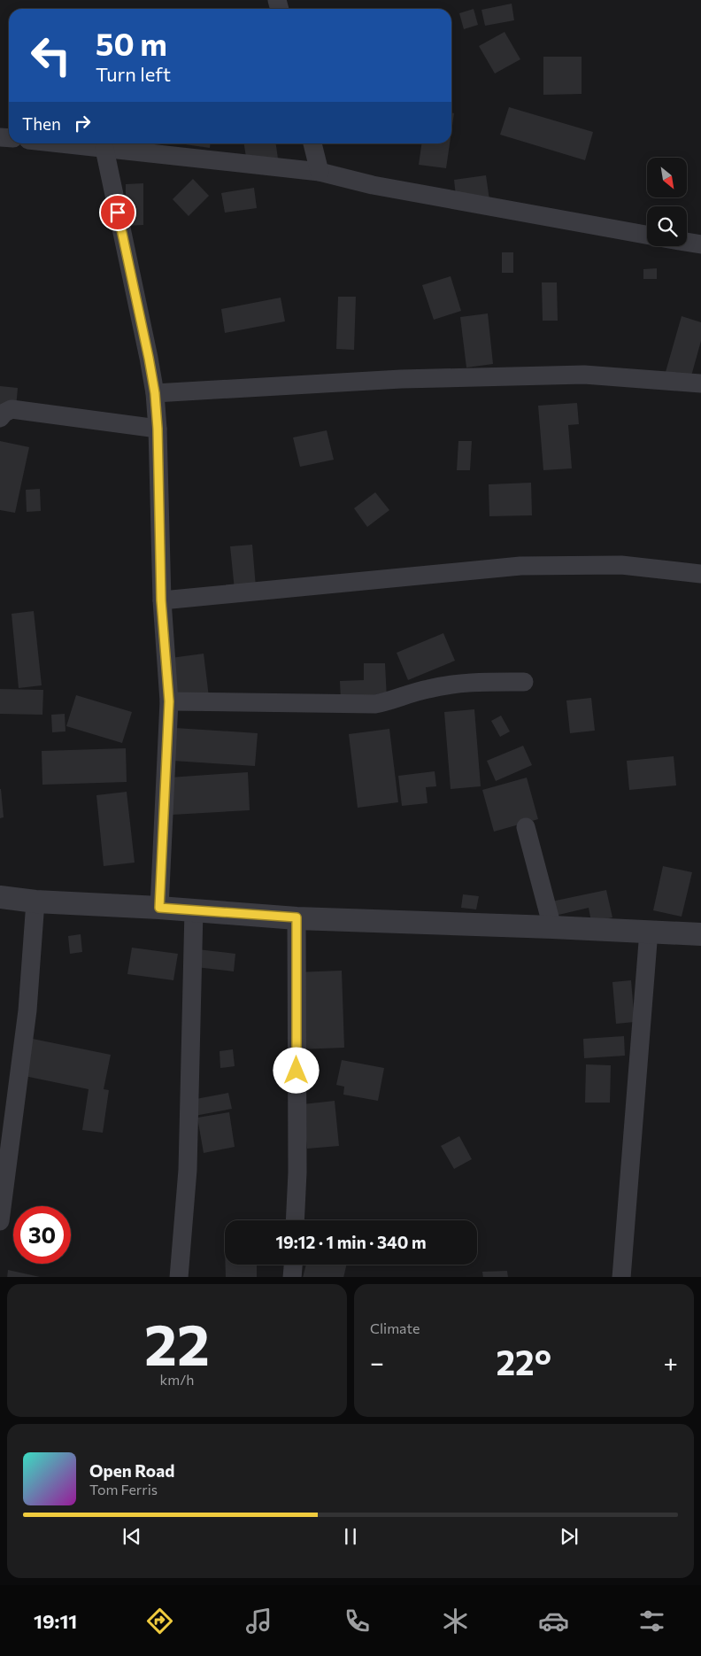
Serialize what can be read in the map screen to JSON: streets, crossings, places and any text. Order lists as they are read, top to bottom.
{
  "north": "bottom right",
  "page": {
    "turn": ["50 m", "Turn left"],
    "then": "Then",
    "limit": "30",
    "trip": "19:12 · 1 min · 340 m",
    "tile": [
      ["22", "km/h"],
      "Climate"
    ],
    "heat": ["−", "22°", "+"],
    "song": ["Open Road", "Tom Ferris"],
    "tabs": "19:11"
  }
}
